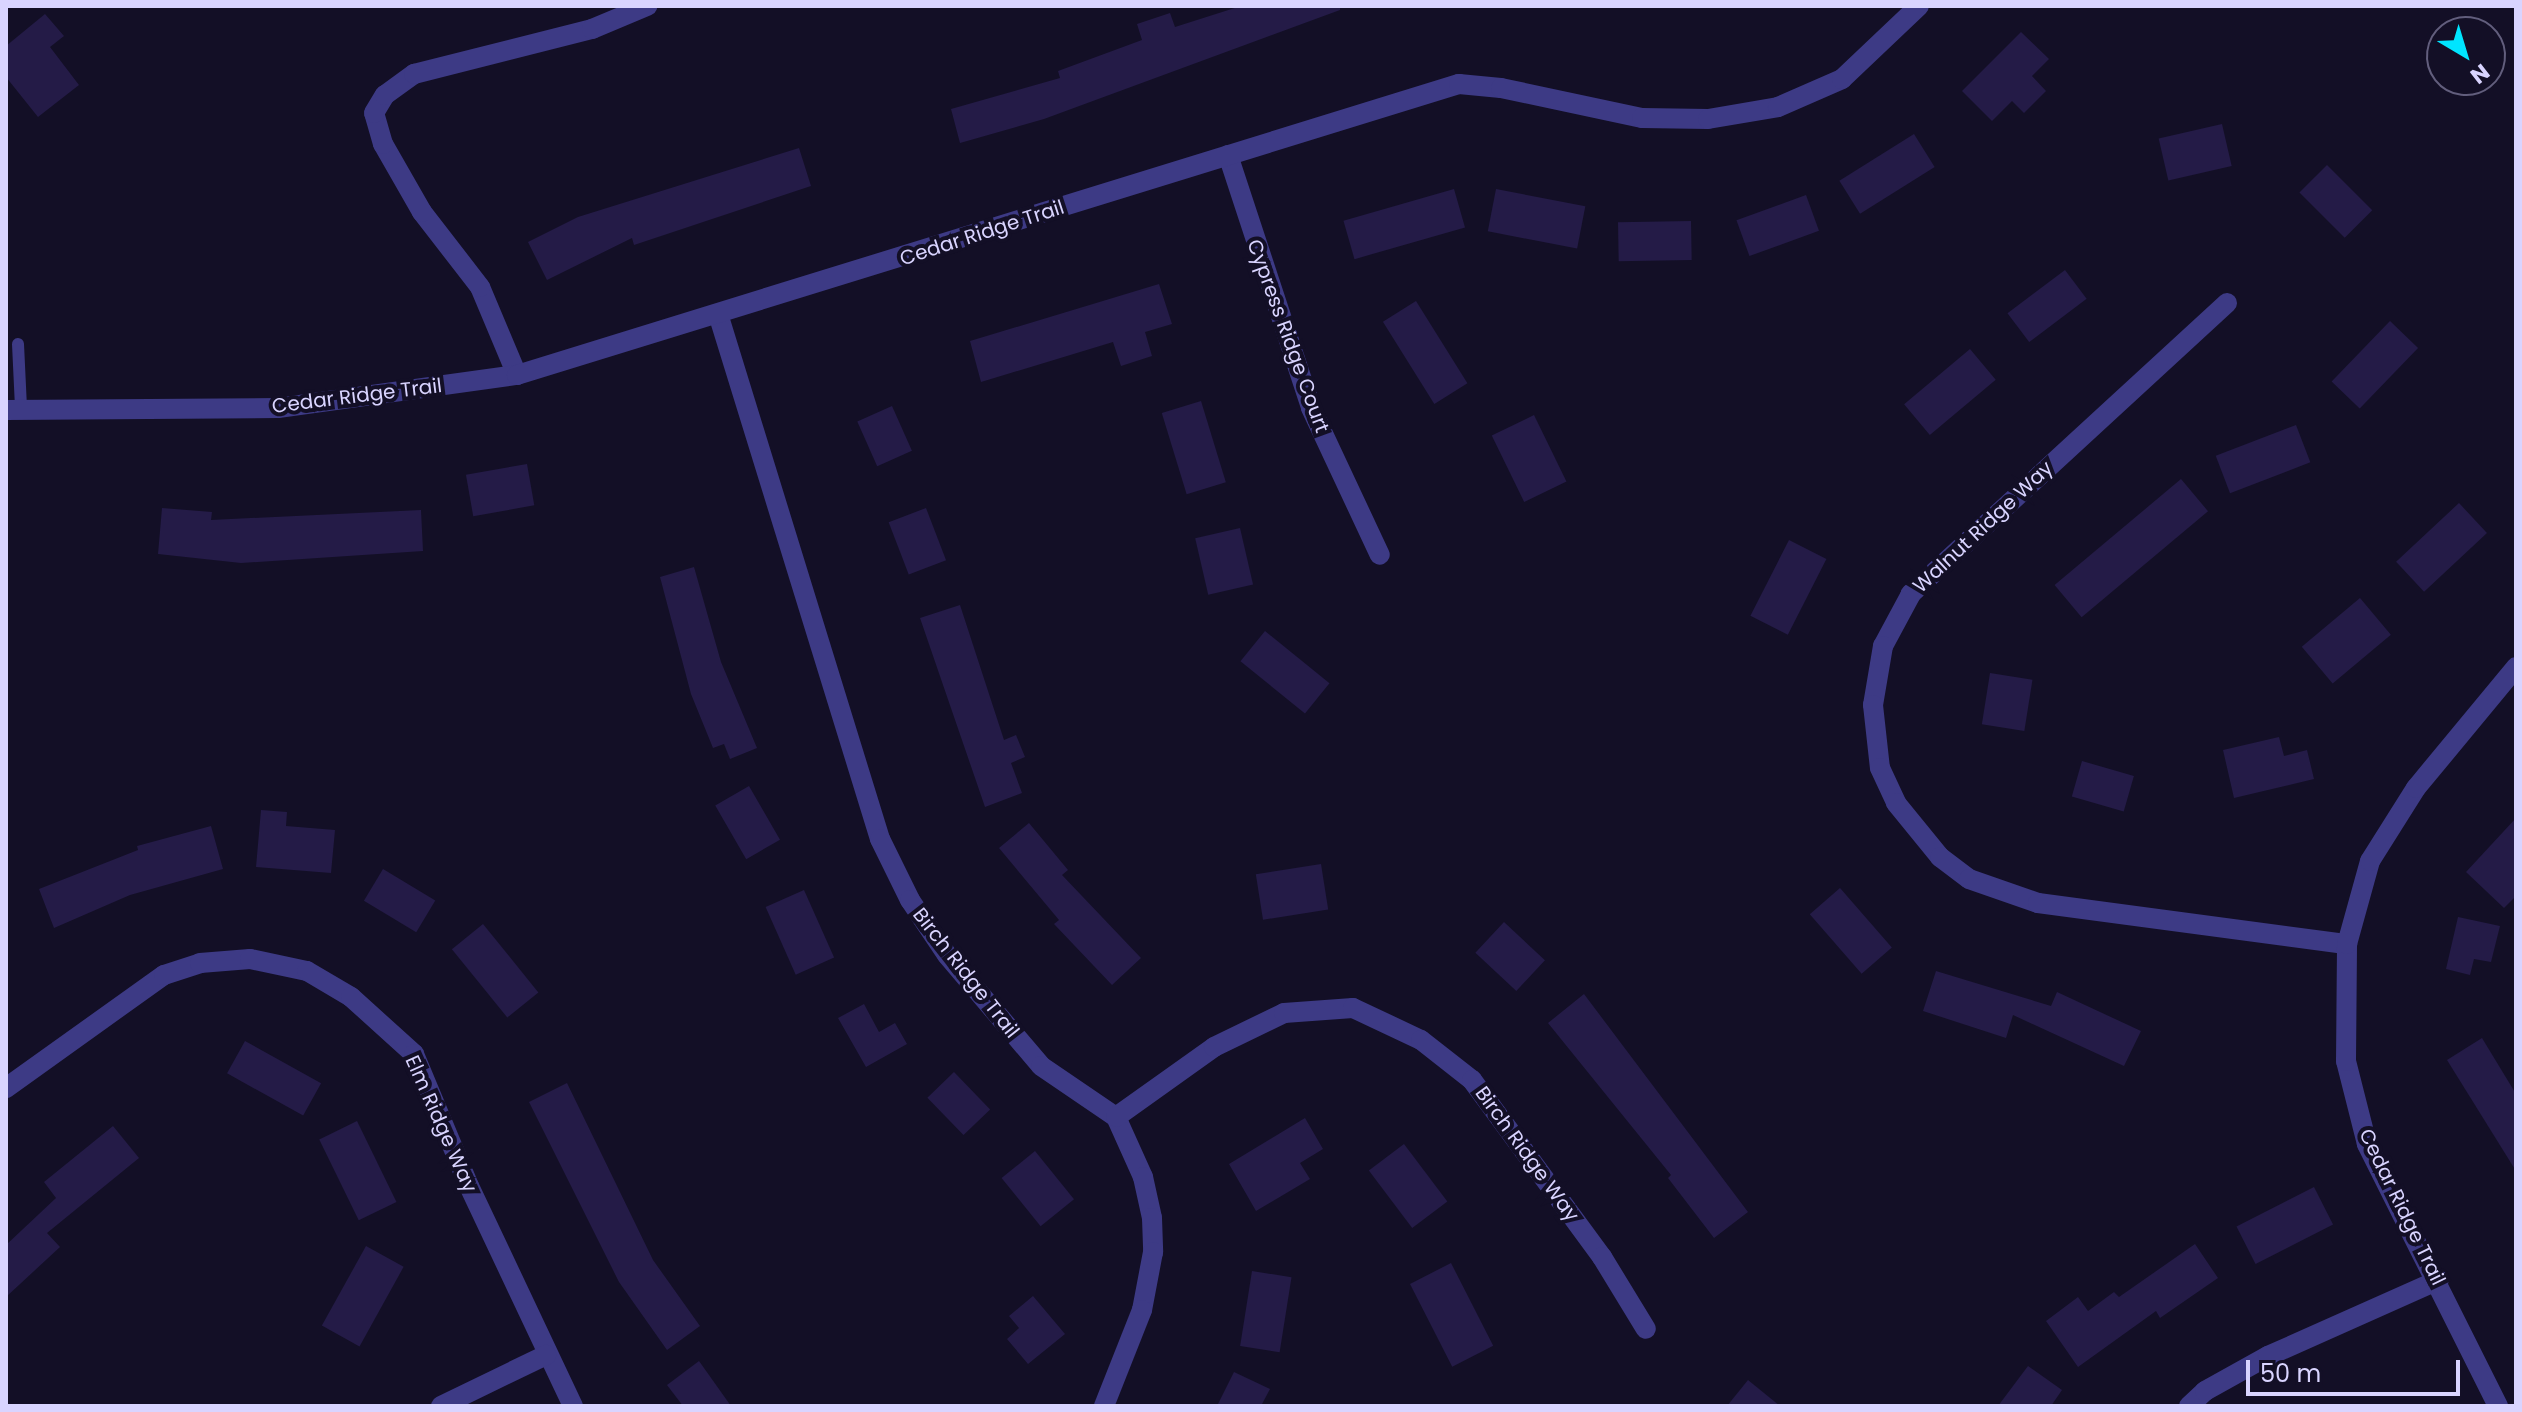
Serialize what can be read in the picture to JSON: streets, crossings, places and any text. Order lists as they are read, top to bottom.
{
  "streets": {
    "street": [
      "Cedar Ridge Trail",
      "Cypress Ridge Court",
      "Walnut Ridge Way",
      "Birch Ridge Trail",
      "Elm Ridge Way",
      "Birch Ridge Way"
    ]
  },
  "crossings": [
    ["Cedar Ridge Trail", "Cypress Ridge Court"],
    ["Cedar Ridge Trail", "Walnut Ridge Way"],
    ["Cedar Ridge Trail", "Birch Ridge Trail"],
    ["Birch Ridge Trail", "Birch Ridge Way"]
  ],
  "scale_bar": "50 m",
  "north": "bottom right"
}
